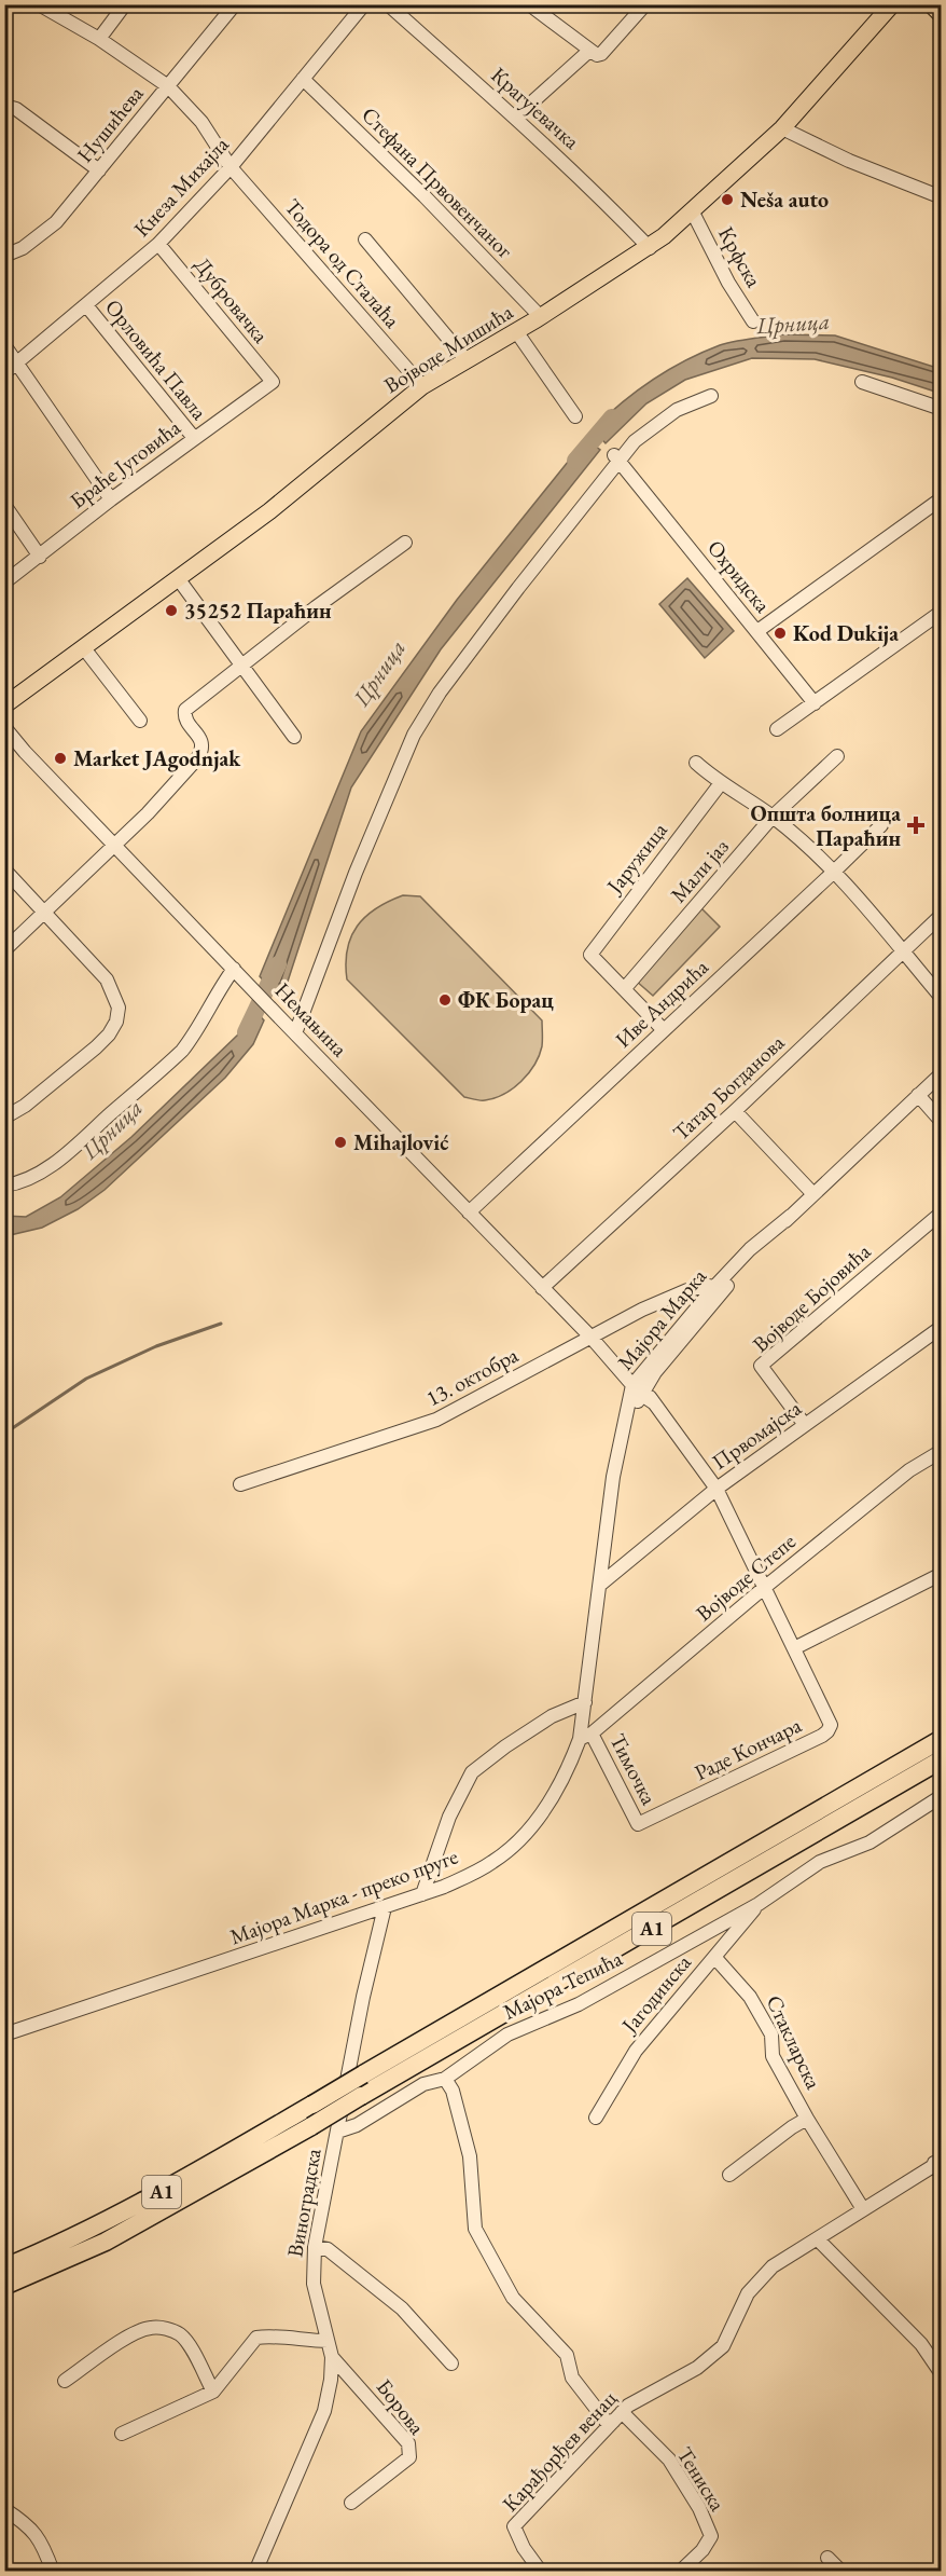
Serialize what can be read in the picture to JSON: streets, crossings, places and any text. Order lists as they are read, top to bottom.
{
  "streets": {
    "highway": ["A1"],
    "main road": ["Војводе Мишића"],
    "street": [
      "Крагујевачка",
      "Нушићева",
      "Стефана Првовенчаног",
      "Кнеза Михајла",
      "Крфска",
      "Тодора од Сталаћа",
      "Дубровачка",
      "Орловића Павла",
      "Браће Југовића",
      "Охридска",
      "Јаружица",
      "Мали јаз",
      "Иве Андрића",
      "Немањина",
      "Татар Богданова",
      "Војводе Бојовића",
      "Мајора Марка",
      "13. октобра",
      "Првомајска",
      "Војводе Степе",
      "Раде Кончара",
      "Тимочка",
      "Мајора Марка - преко пруге",
      "Мајора Тепића",
      "Јагодинска",
      "Стакларска",
      "Виноградска",
      "Борова",
      "Карађорђев венац",
      "Тениска"
    ]
  },
  "crossings": [
    ["Крагујевачка", "Војводе Мишића"],
    ["Нушићева", "Тодора од Сталаћа"],
    ["Стефана Првовенчаног", "Кнеза Михајла"],
    ["Стефана Првовенчаног", "Војводе Мишића"],
    ["Кнеза Михајла", "Тодора од Сталаћа"],
    ["Кнеза Михајла", "Дубровачка"],
    ["Кнеза Михајла", "Орловића Павла"],
    ["Крфска", "Војводе Мишића"],
    ["Тодора од Сталаћа", "Војводе Мишића"],
    ["Дубровачка", "Браће Југовића"],
    ["Орловића Павла", "Браће Југовића"],
    ["Јаружица", "Мали јаз"],
    ["Иве Андрића", "Немањина"],
    ["Немањина", "Татар Богданова"],
    ["Немањина", "Мајора Марка"],
    ["Немањина", "13. октобра"],
    ["Немањина", "Првомајска"],
    ["Немањина", "Војводе Степе"],
    ["Немањина", "Раде Кончара"],
    ["Војводе Бојовића", "Првомајска"],
    ["Мајора Марка", "13. октобра"],
    ["Мајора Марка", "Првомајска"],
    ["Мајора Марка", "Мајора Марка - преко пруге"],
    ["Војводе Степе", "Тимочка"],
    ["Војводе Степе", "Мајора Марка - преко пруге"],
    ["Раде Кончара", "Тимочка"],
    ["Тимочка", "Мајора Марка - преко пруге"],
    ["Мајора Марка - преко пруге", "Виноградска"],
    ["Мајора Тепића", "Јагодинска"],
    ["Мајора Тепића", "Виноградска"],
    ["Јагодинска", "Стакларска"],
    ["Стакларска", "Карађорђев венац"],
    ["Виноградска", "Борова"],
    ["Карађорђев венац", "Тениска"]
  ],
  "water": ["Црница"],
  "places": {
    "other": [
      "Neša auto",
      "35252 Параћин",
      "Kod Dukija",
      "Market JAgodnjak",
      "ФК Борац",
      "Mihajlović"
    ],
    "health": ["Општа болница Параћин"]
  }
}
